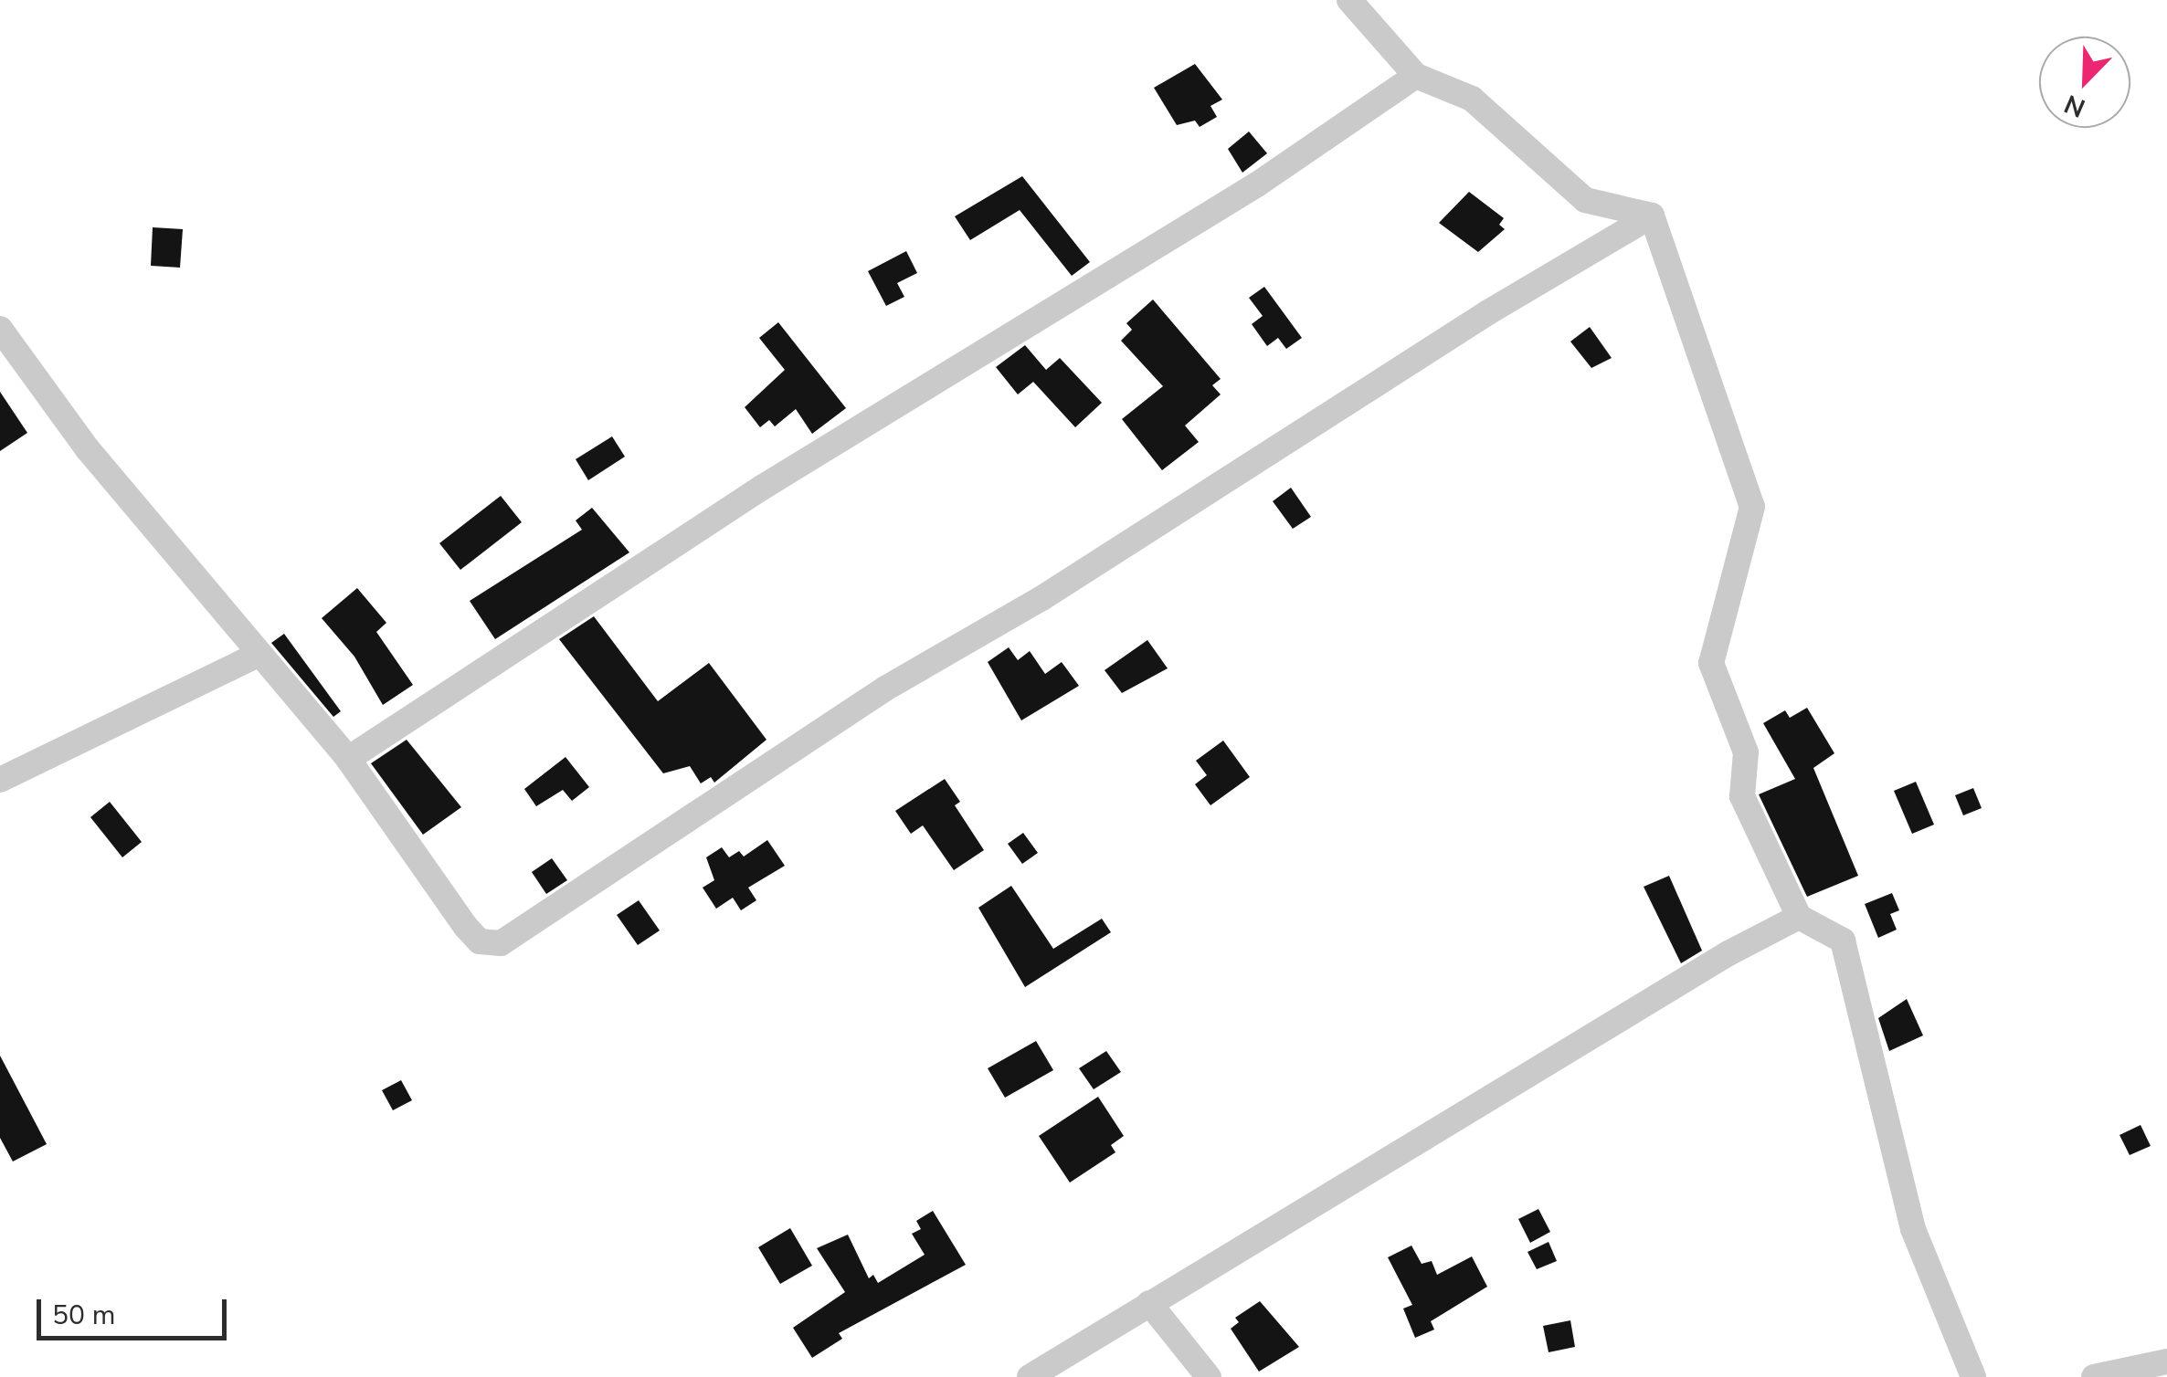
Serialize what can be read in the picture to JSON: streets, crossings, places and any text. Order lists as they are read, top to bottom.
{
  "scale_bar": "50 m",
  "north": "bottom left"
}
